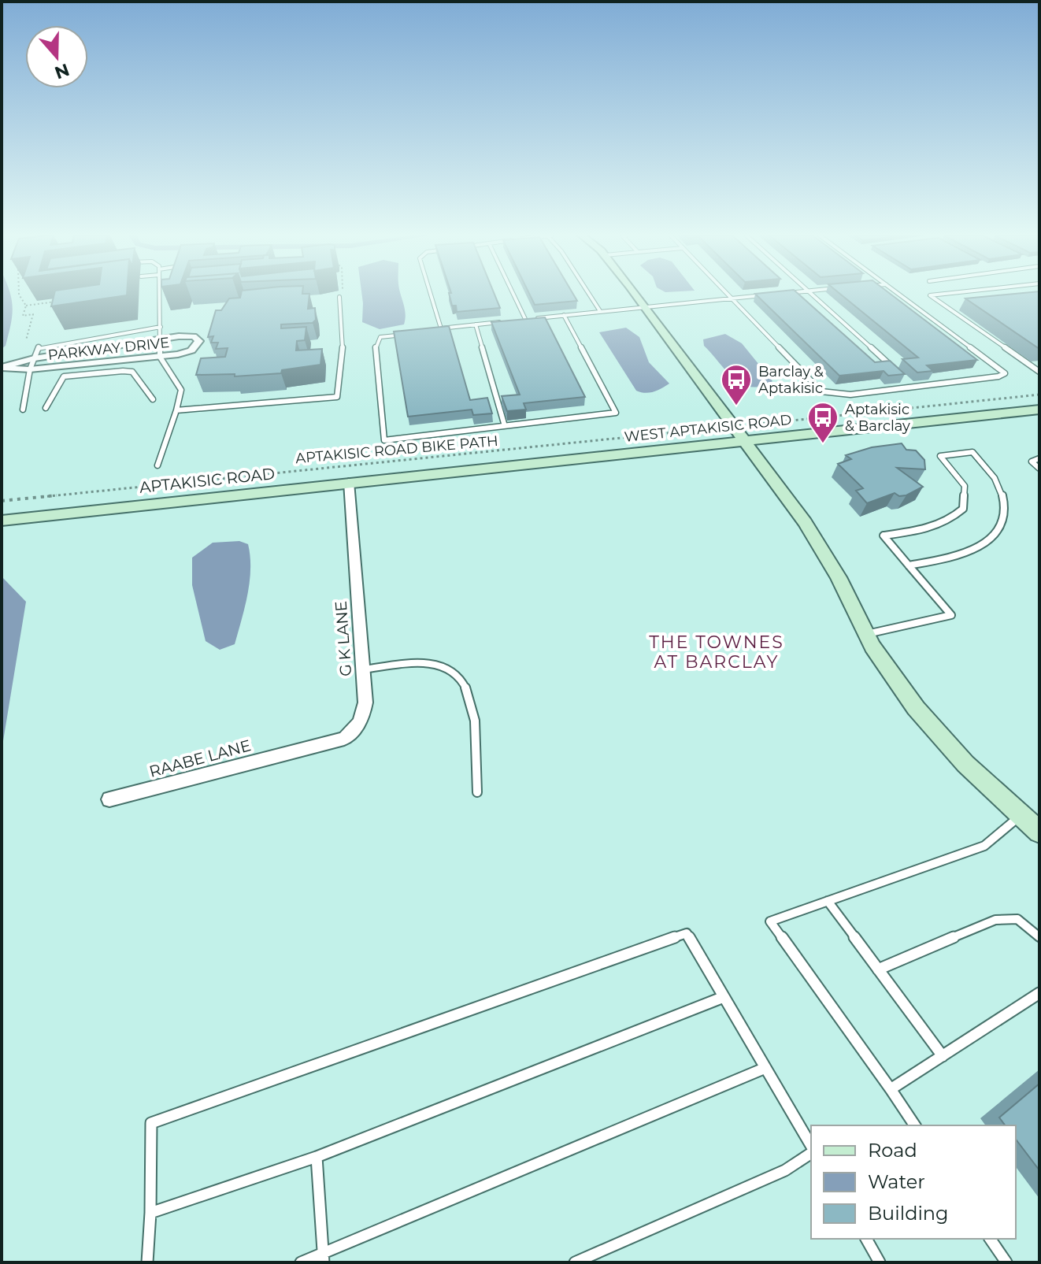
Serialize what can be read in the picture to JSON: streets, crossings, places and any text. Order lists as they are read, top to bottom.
{
  "streets": {
    "main road": ["WEST APTAKISIC ROAD", "APTAKISIC ROAD"],
    "street": ["PARKWAY DRIVE", "G K LANE", "RAABE LANE"],
    "path": ["APTAKISIC ROAD BIKE PATH"]
  },
  "crossings": [
    ["WEST APTAKISIC ROAD", "APTAKISIC ROAD"],
    ["APTAKISIC ROAD", "G K LANE"],
    ["G K LANE", "RAABE LANE"]
  ],
  "districts": ["THE TOWNES AT BARCLAY"],
  "places": {
    "bus stop": ["Barclay & Aptakisic", "Aptakisic & Barclay"]
  },
  "legend": ["Road", "Water", "Building"],
  "north": "bottom"
}
